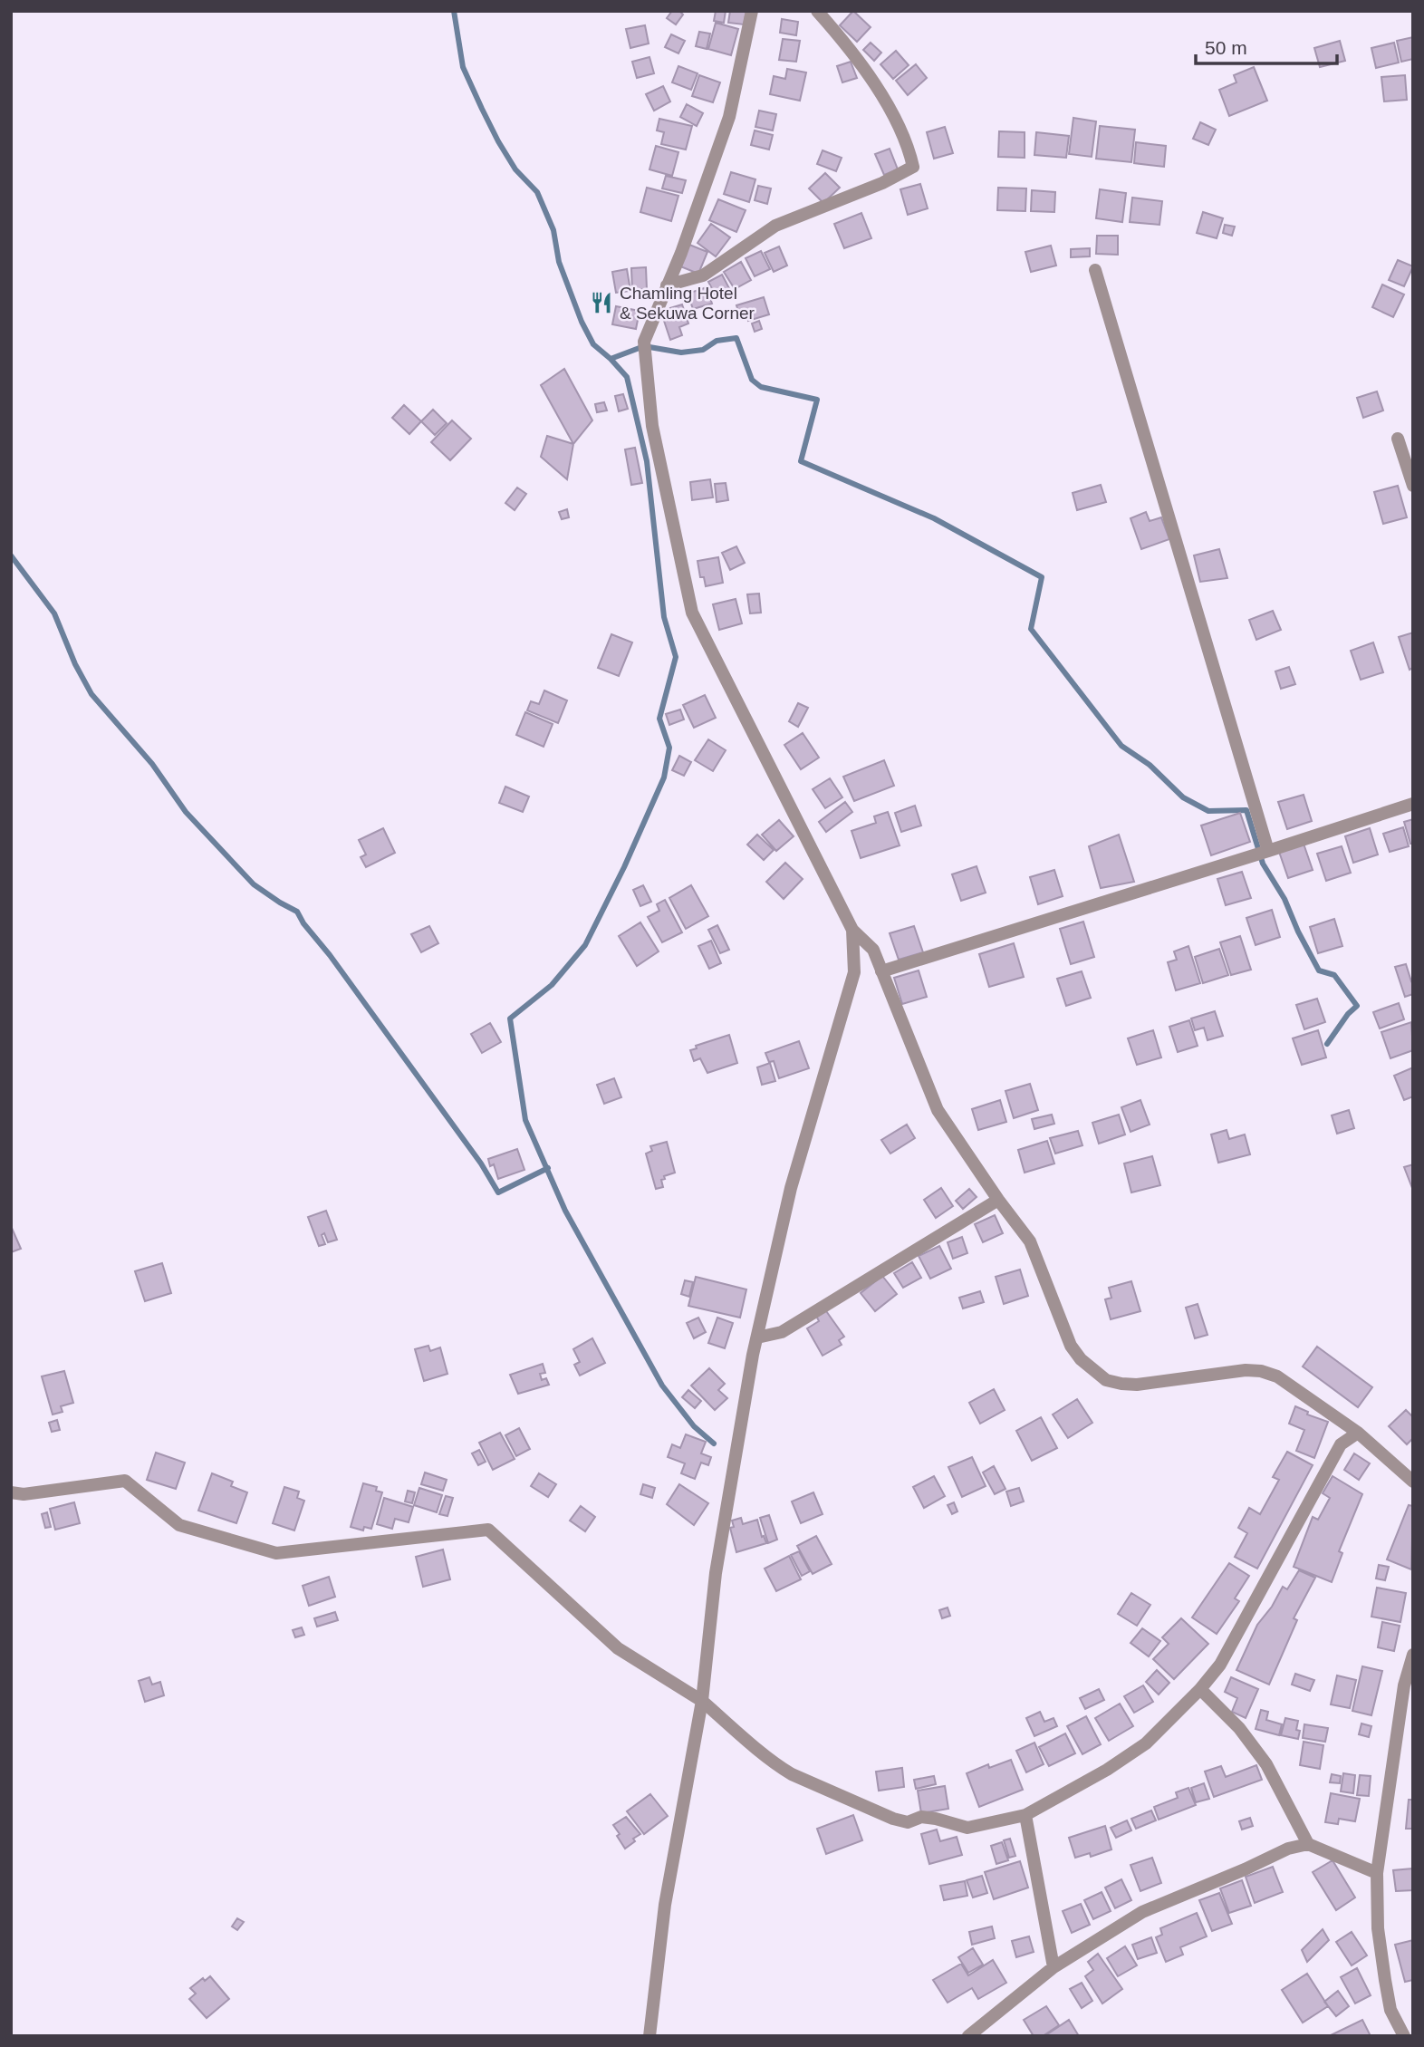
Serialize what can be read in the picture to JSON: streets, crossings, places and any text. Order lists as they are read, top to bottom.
{
  "places": {
    "restaurant": ["Chamling Hotel & Sekuwa Corner"]
  },
  "scale_bar": "50 m"
}
